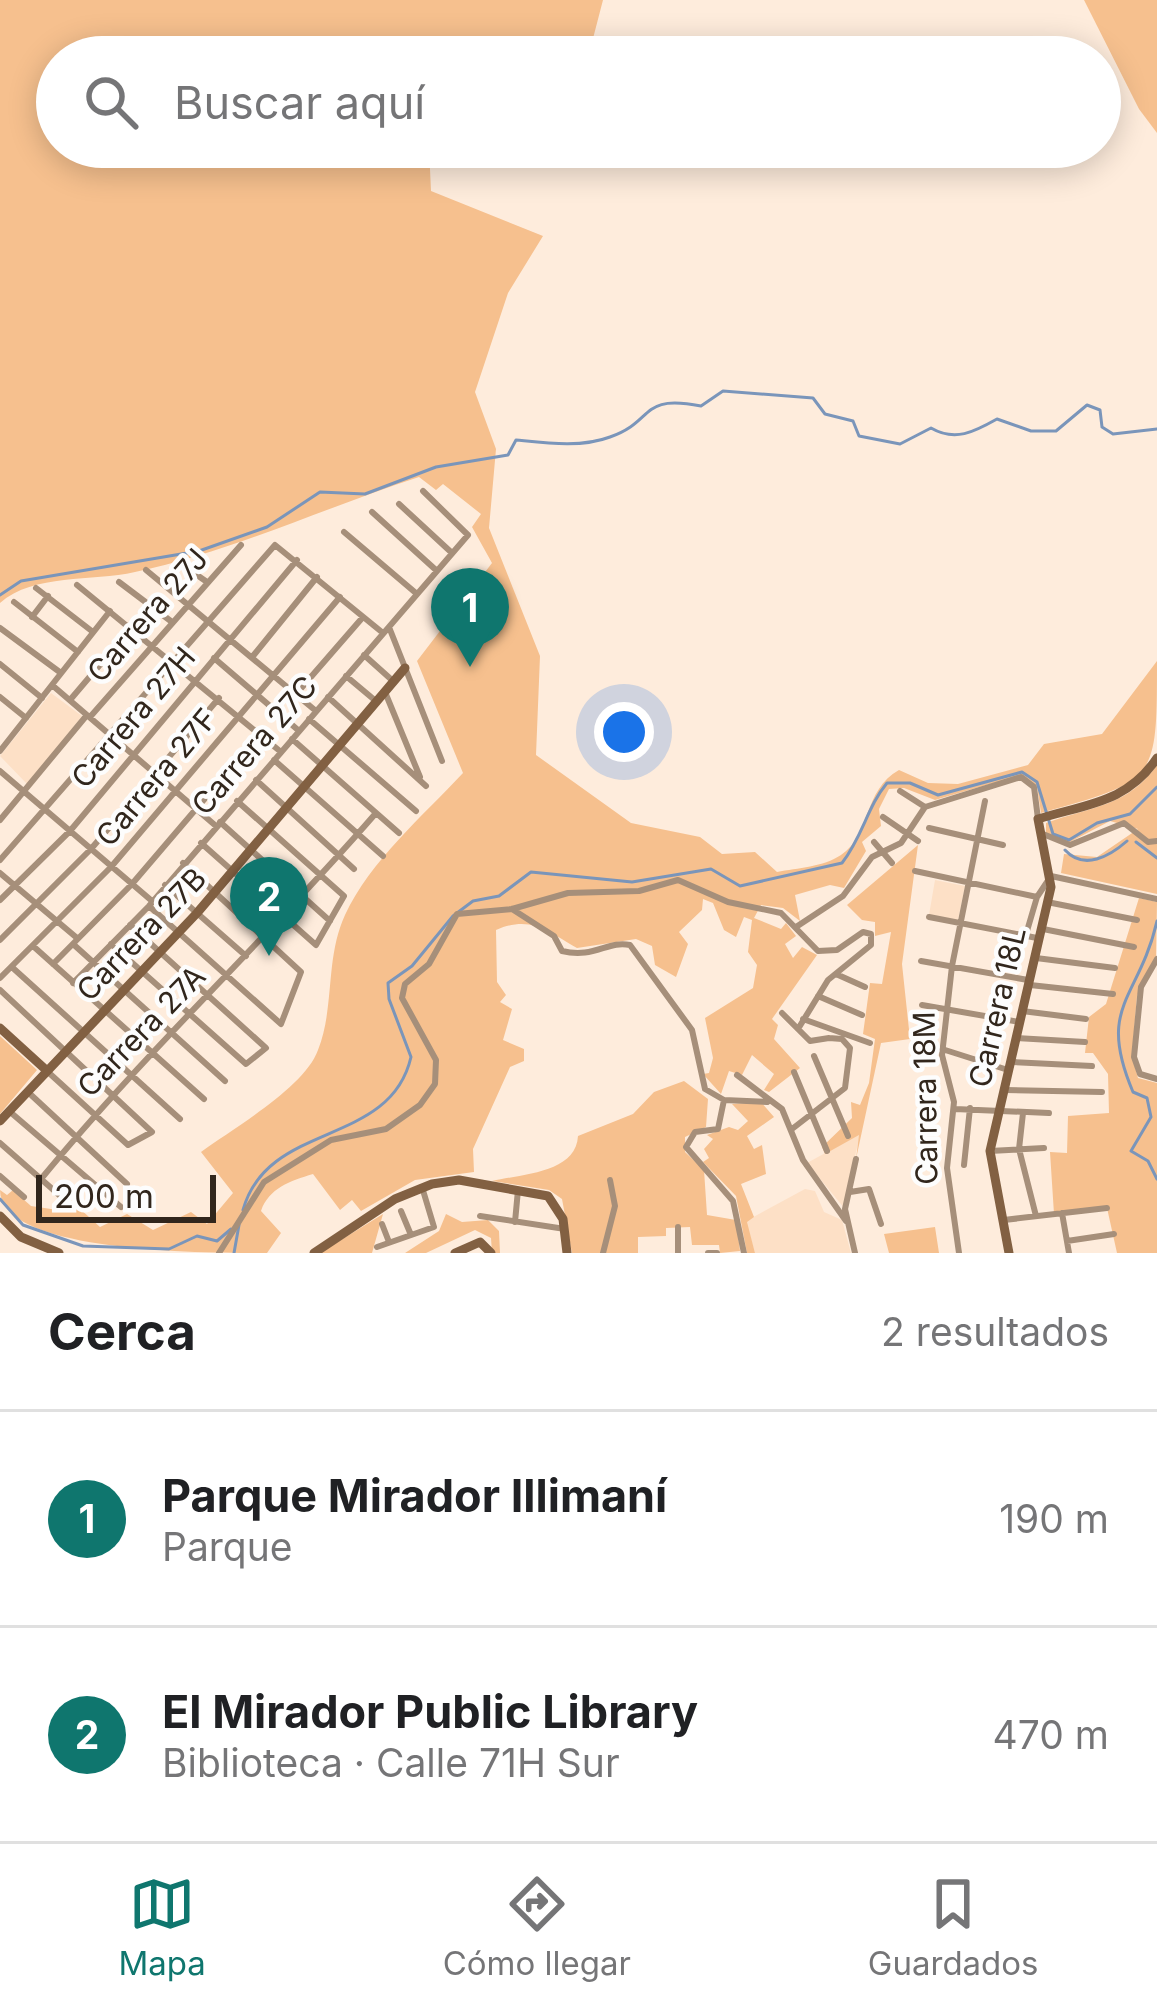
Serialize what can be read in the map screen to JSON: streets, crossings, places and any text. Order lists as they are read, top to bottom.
{
  "streets": {
    "street": [
      "Carrera 27J",
      "Carrera 27H",
      "Carrera 27C",
      "Carrera 27F",
      "Carrera 27B",
      "Carrera 18L",
      "Carrera 27A",
      "Carrera 18M"
    ]
  },
  "scale_bar": "200 m",
  "page": {
    "search": "Buscar aquí",
    "pins": ["1", "2"],
    "scale": "200 m",
    "heading": ["Cerca", "2 resultados"],
    "list": [
      {
        "mark": "1",
        "name": "Parque Mirador Illimaní",
        "note": "Parque",
        "value": "190 m"
      },
      {
        "mark": "2",
        "name": "El Mirador Public Library",
        "note": "Biblioteca · Calle 71H Sur",
        "value": "470 m"
      }
    ],
    "nav": ["Mapa", "Cómo llegar", "Guardados"]
  }
}
